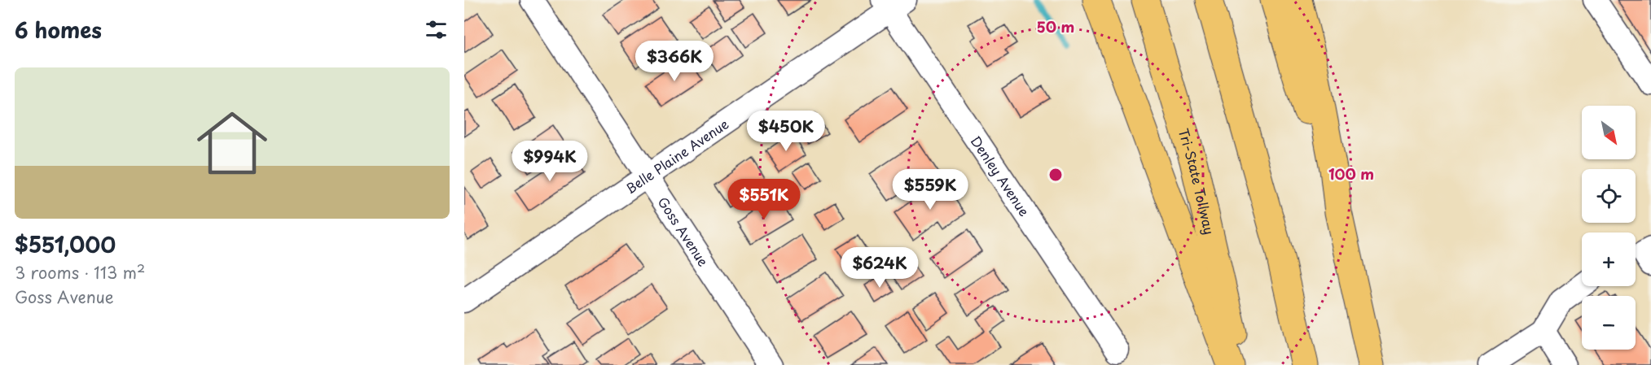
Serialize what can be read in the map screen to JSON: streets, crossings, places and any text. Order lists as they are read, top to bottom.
{
  "streets": {
    "highway": ["Tri-State Tollway"],
    "street": ["Belle Plaine Avenue", "Denley Avenue", "Goss Avenue"]
  },
  "crossings": [
    ["Belle Plaine Avenue", "Denley Avenue"],
    ["Belle Plaine Avenue", "Goss Avenue"]
  ],
  "north": "bottom right",
  "page": {
    "heading": "6 homes",
    "price": [
      "$366K",
      "$450K",
      "$994K",
      "$559K",
      "$551K",
      "$624K"
    ],
    "list": [
      {
        "name": "$551,000",
        "note": "3 rooms · 113 m² · Goss Avenue"
      }
    ],
    "map_buttons": ["+", "−"]
  },
  "rings": ["50 m", "100 m"]
}
